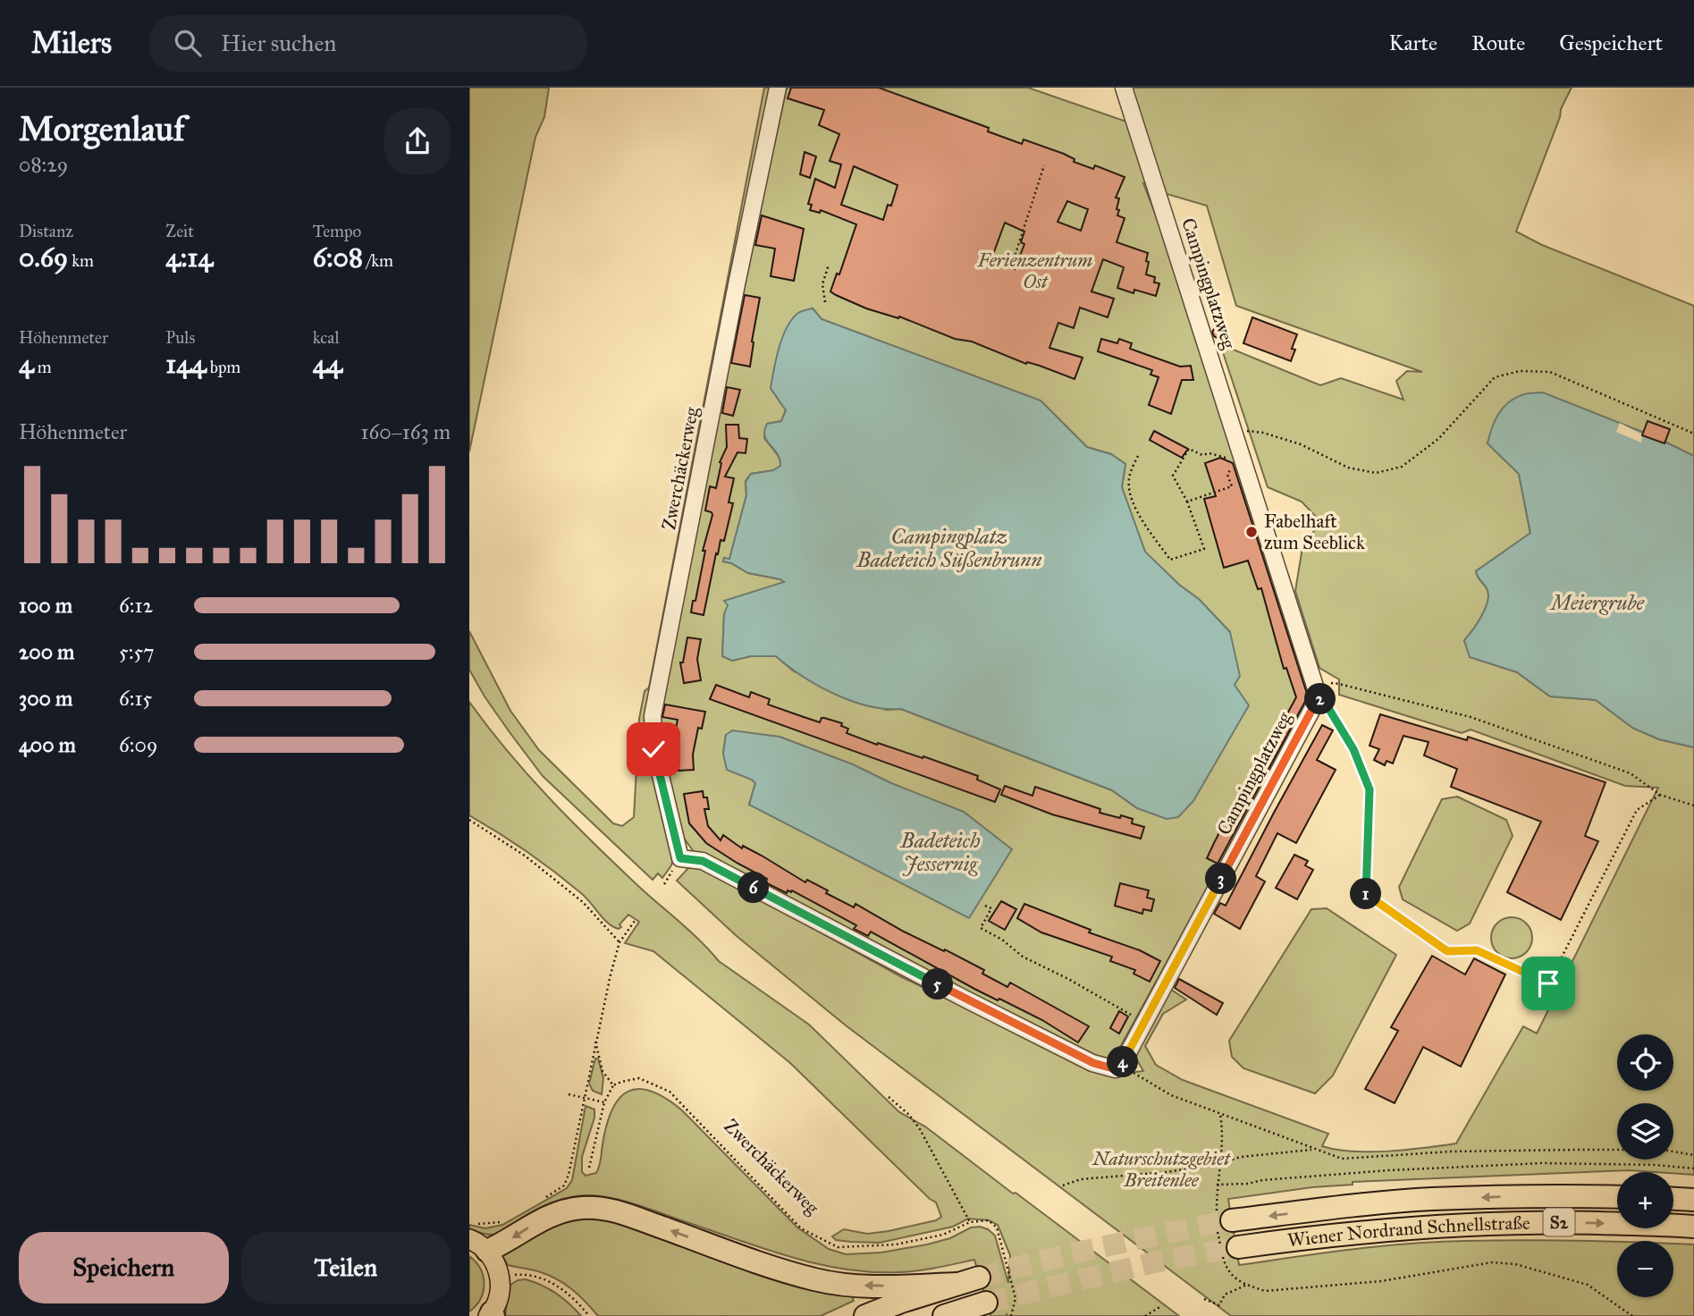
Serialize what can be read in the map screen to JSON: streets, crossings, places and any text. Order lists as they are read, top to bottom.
{
  "streets": {
    "highway": ["S2", "Wiener Nordrand Schnellstraße"],
    "street": ["Campingplatzweg", "Zwerchäckerweg"]
  },
  "crossings": [
    ["Campingplatzweg", "Zwerchäckerweg"]
  ],
  "water": ["Campingplatz Badeteich Süßenbrunn", "Meiergrube", "Badeteich Jessernig"],
  "parks": ["Ferienzentrum Ost", "Naturschutzgebiet Breitenlee"],
  "places": ["Fabelhaft zum Seeblick"],
  "page": {
    "header": "Milers",
    "search": "Hier suchen",
    "nav": ["Karte", "Route", "Gespeichert"],
    "heading": ["Morgenlauf", "08:29"],
    "stats": [
      ["Distanz", "0.69 km"],
      ["Zeit", "4:14"],
      ["Tempo", "6:08 /km"],
      ["Höhenmeter", "4 m"],
      ["Puls", "144 bpm"],
      ["kcal", "44"]
    ],
    "chart": ["Höhenmeter", "160–163 m"],
    "list": [
      {
        "name": "100 m",
        "note": "6:12"
      },
      {
        "name": "200 m",
        "note": "5:57"
      },
      {
        "name": "300 m",
        "note": "6:15"
      },
      {
        "name": "400 m",
        "note": "6:09"
      }
    ],
    "pins": [
      "2",
      "3",
      "6",
      "1",
      "5",
      "4"
    ],
    "map_buttons": ["+", "−"],
    "buttons": ["Speichern", "Teilen"]
  }
}
